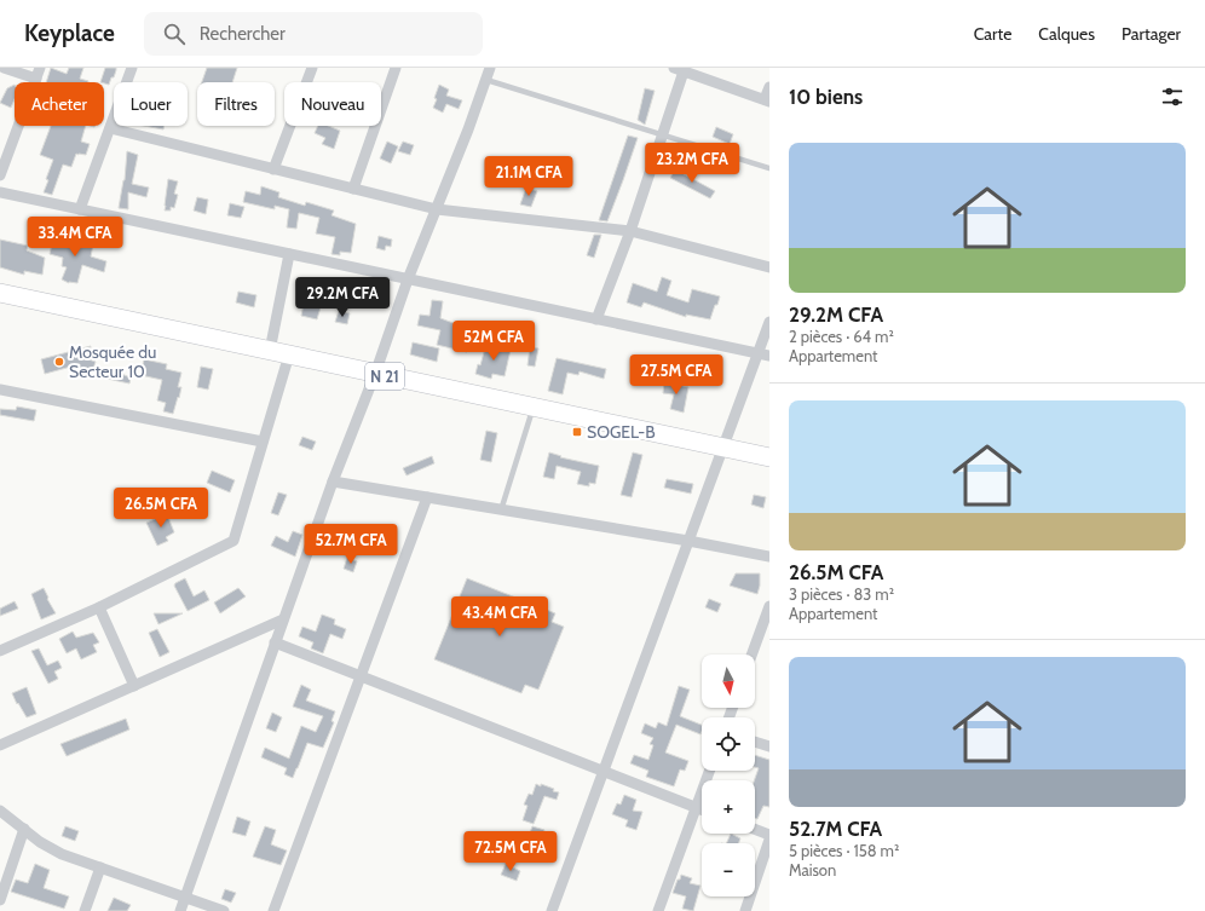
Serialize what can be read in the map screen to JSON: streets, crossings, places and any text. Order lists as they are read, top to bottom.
{
  "streets": {
    "main road": ["N 21"]
  },
  "places": {
    "other": ["Mosquée du Secteur 10"],
    "transit": ["SOGEL-B"]
  },
  "north": "bottom",
  "page": {
    "header": "Keyplace",
    "search": "Rechercher",
    "nav": ["Carte", "Calques", "Partager"],
    "heading": "10 biens",
    "chip": [
      "Acheter",
      "Louer",
      "Filtres",
      "Nouveau"
    ],
    "list": [
      {
        "name": "29.2M CFA",
        "note": "2 pièces · 64 m² · Appartement"
      },
      {
        "name": "26.5M CFA",
        "note": "3 pièces · 83 m² · Appartement"
      },
      {
        "name": "52.7M CFA",
        "note": "5 pièces · 158 m² · Maison"
      }
    ],
    "price": [
      "23.2M CFA",
      "21.1M CFA",
      "33.4M CFA",
      "29.2M CFA",
      "52M CFA",
      "27.5M CFA",
      "26.5M CFA",
      "52.7M CFA",
      "43.4M CFA",
      "72.5M CFA"
    ],
    "map_buttons": ["+", "−"]
  }
}
